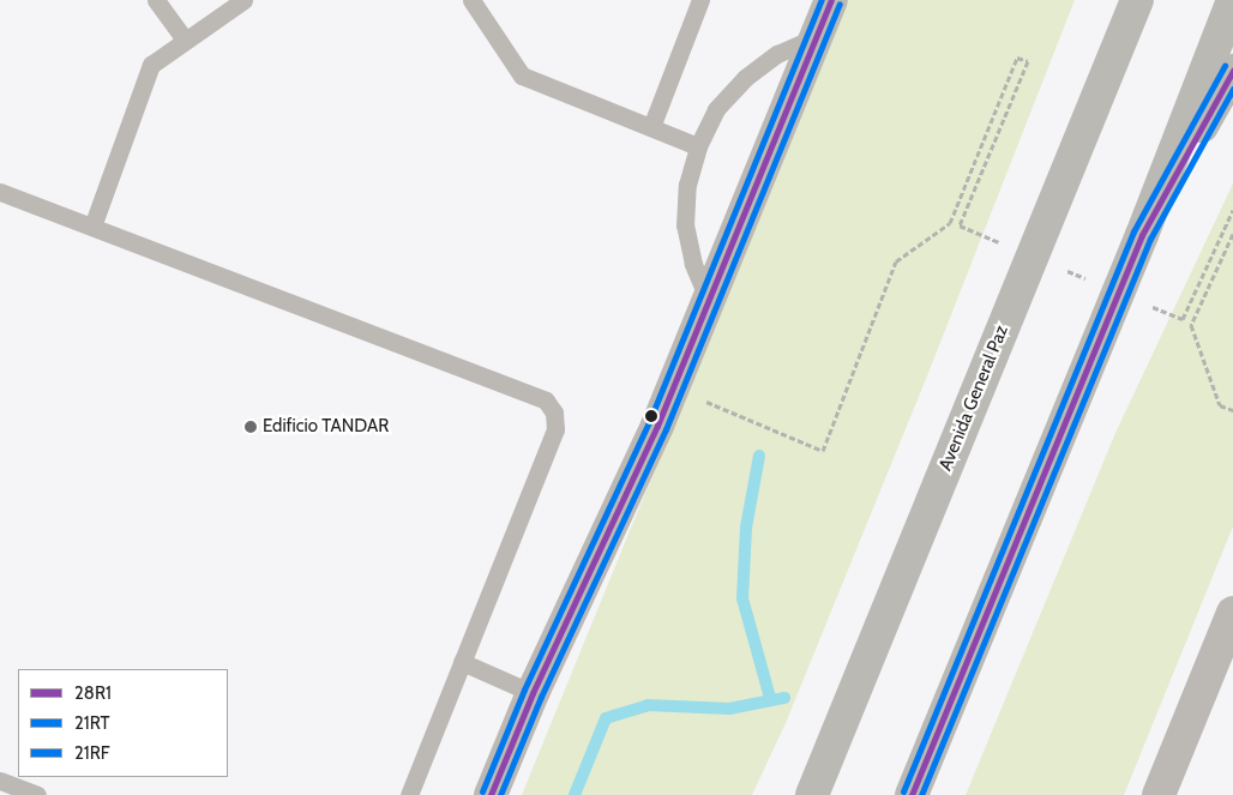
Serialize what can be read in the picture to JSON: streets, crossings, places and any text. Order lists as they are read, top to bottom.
{
  "streets": {
    "highway": ["Avenida General Paz"]
  },
  "places": ["Edificio TANDAR"],
  "lines": ["transit line 28R1", "transit line 21RF", "transit line 21RT"],
  "legend": ["28R1", "21RT", "21RF"]
}
